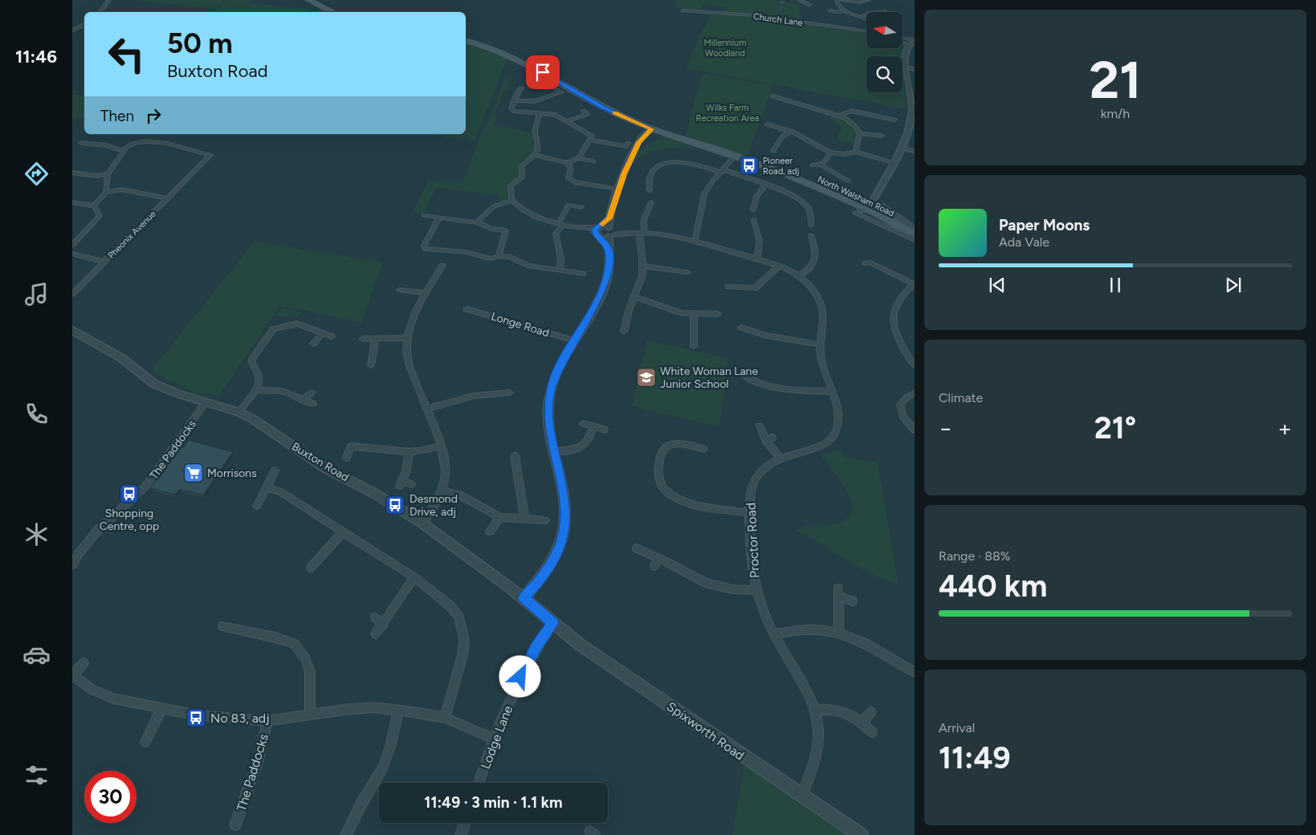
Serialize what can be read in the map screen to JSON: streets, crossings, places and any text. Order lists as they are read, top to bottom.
{
  "streets": {
    "main road": ["North Walsham Road"],
    "street": [
      "Church Lane",
      "Pheonix Avenue",
      "Longe Road",
      "The Paddocks",
      "Buxton Road",
      "Proctor Road",
      "Spixworth Road",
      "Lodge Lane"
    ]
  },
  "crossings": [
    ["The Paddocks", "Buxton Road"],
    ["The Paddocks", "Lodge Lane"],
    ["Buxton Road", "Spixworth Road"],
    ["Buxton Road", "Lodge Lane"],
    ["Proctor Road", "Spixworth Road"],
    ["Spixworth Road", "Lodge Lane"]
  ],
  "parks": ["Millennium Woodland", "Wilks Farm Recreation Area"],
  "places": {
    "bus stop": [
      "Pioneer Road, adj",
      "Shopping Centre, opp",
      "Desmond Drive, adj",
      "No 83, adj"
    ],
    "school or university": ["White Woman Lane Junior School"],
    "supermarket": ["Morrisons"]
  },
  "north": "left",
  "page": {
    "tabs": "11:46",
    "tile": [
      ["21", "km/h"],
      "Climate",
      ["Range · 88%", "440 km"],
      ["Arrival", "11:49"]
    ],
    "turn": ["50 m", "Buxton Road"],
    "then": "Then",
    "song": ["Paper Moons", "Ada Vale"],
    "heat": ["−", "21°", "+"],
    "limit": "30",
    "trip": "11:49 · 3 min · 1.1 km"
  }
}
